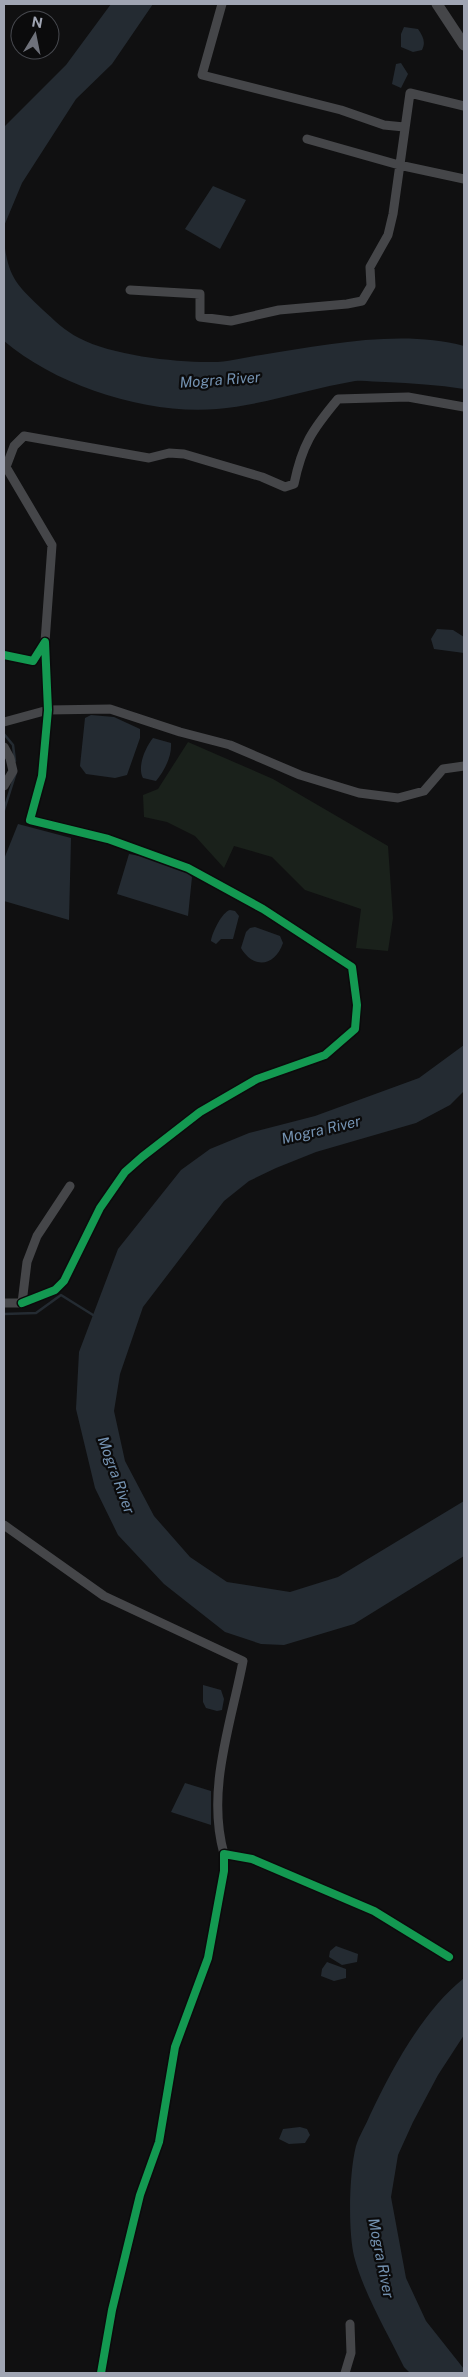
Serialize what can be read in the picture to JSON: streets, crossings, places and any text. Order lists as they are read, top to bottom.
{
  "water": ["Mogra River"],
  "north": "top"
}
